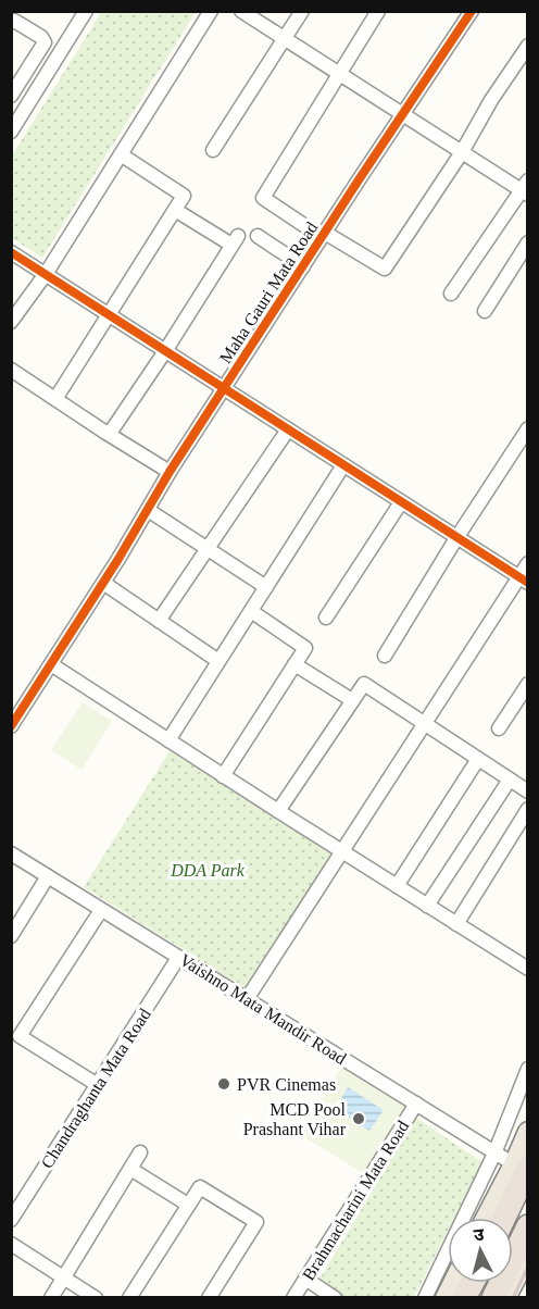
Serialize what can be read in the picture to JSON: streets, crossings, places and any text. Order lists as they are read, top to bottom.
{
  "streets": {
    "street": [
      "Maha Gauri Mata Road",
      "Vaishno Mata Mandir Road",
      "Chandraghanta Mata Road",
      "Brahmacharini Mata Road"
    ]
  },
  "crossings": [
    ["Vaishno Mata Mandir Road", "Chandraghanta Mata Road"],
    ["Vaishno Mata Mandir Road", "Brahmacharini Mata Road"]
  ],
  "parks": ["DDA Park"],
  "places": ["PVR Cinemas", "MCD Pool Prashant Vihar"],
  "north": "top"
}
